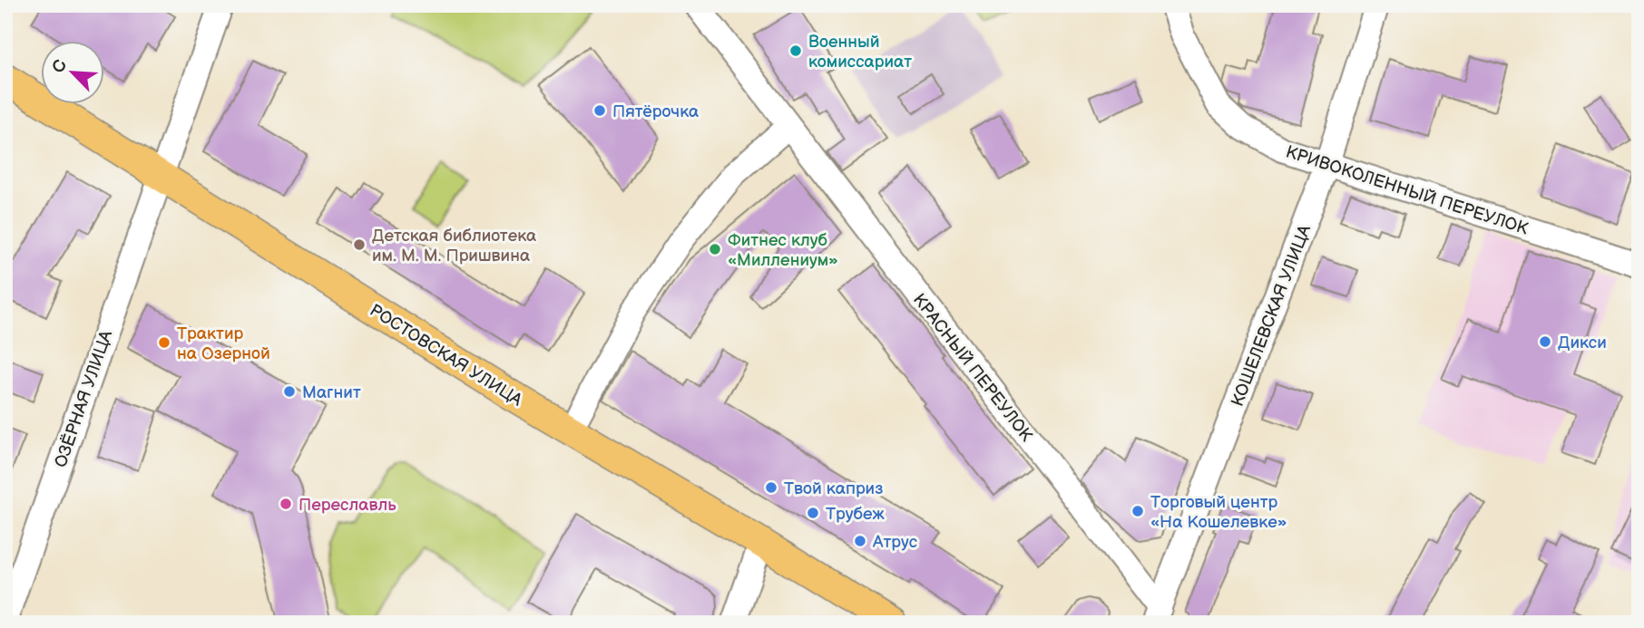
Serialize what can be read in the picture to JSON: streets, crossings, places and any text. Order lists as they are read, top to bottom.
{
  "streets": {
    "main road": ["РОСТОВСКАЯ УЛИЦА"],
    "street": [
      "КРИВОКОЛЕННЫЙ ПЕРЕУЛОК",
      "КОШЕЛЕВСКАЯ УЛИЦА",
      "КРАСНЫЙ ПЕРЕУЛОК",
      "ОЗЁРНАЯ УЛИЦА"
    ]
  },
  "crossings": [
    ["КРИВОКОЛЕННЫЙ ПЕРЕУЛОК", "КОШЕЛЕВСКАЯ УЛИЦА"],
    ["КОШЕЛЕВСКАЯ УЛИЦА", "КРАСНЫЙ ПЕРЕУЛОК"],
    ["РОСТОВСКАЯ УЛИЦА", "ОЗЁРНАЯ УЛИЦА"]
  ],
  "places": [
    "Военный комиссариат",
    "Пятёрочка",
    "Детская библиотека им. М. М. Пришвина",
    "Фитнес клуб «Миллениум»",
    "Дикси",
    "Трактир на Озерной",
    "Магнит",
    "Твой каприз",
    "Переславль",
    "Торговый центр «На Кошелевке»",
    "Трубеж",
    "Атрус"
  ],
  "north": "top left"
}
